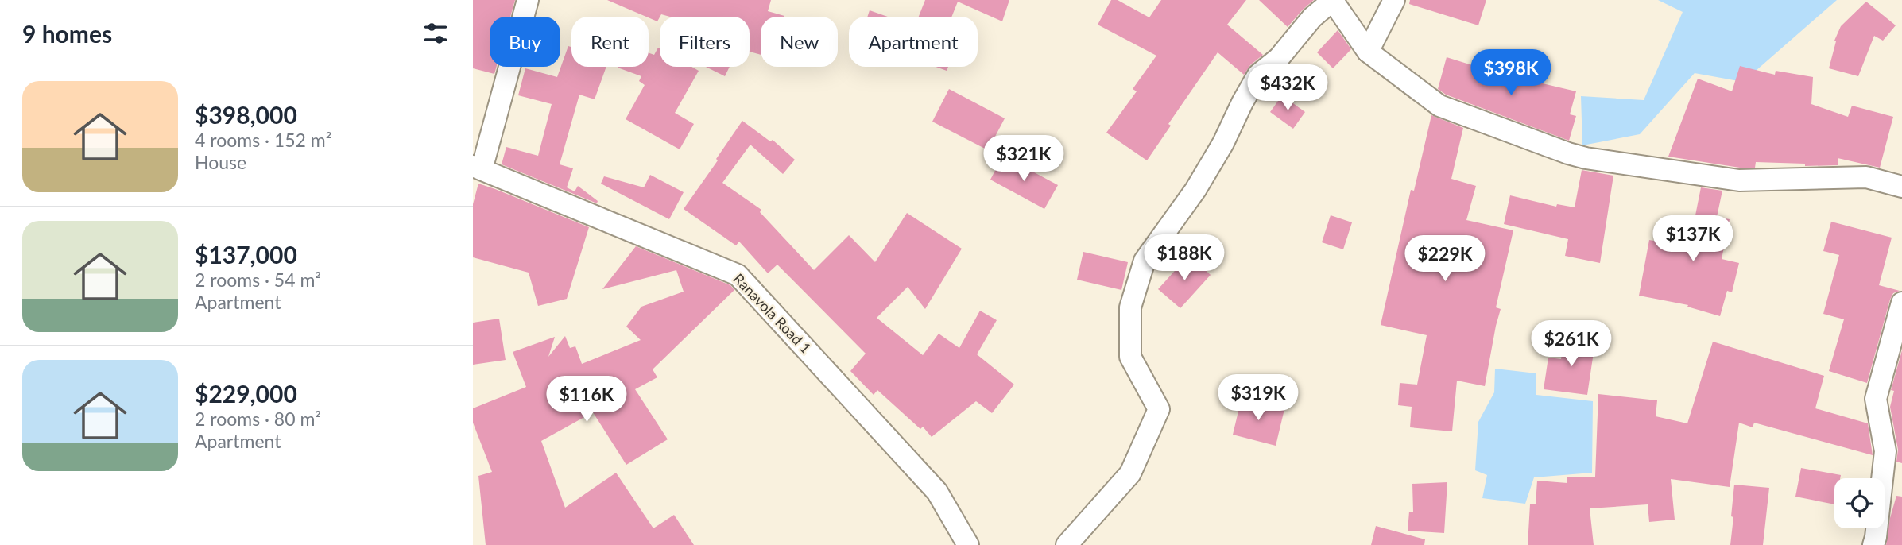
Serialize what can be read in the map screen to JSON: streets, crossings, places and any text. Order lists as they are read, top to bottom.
{
  "streets": {
    "street": ["Ranavola Road 1"]
  },
  "page": {
    "heading": "9 homes",
    "chip": [
      "Buy",
      "Rent",
      "Filters",
      "New",
      "Apartment"
    ],
    "price": [
      "$398K",
      "$432K",
      "$321K",
      "$137K",
      "$188K",
      "$229K",
      "$261K",
      "$319K",
      "$116K"
    ],
    "list": [
      {
        "name": "$398,000",
        "note": "4 rooms · 152 m² · House"
      },
      {
        "name": "$137,000",
        "note": "2 rooms · 54 m² · Apartment"
      },
      {
        "name": "$229,000",
        "note": "2 rooms · 80 m² · Apartment"
      }
    ]
  }
}
